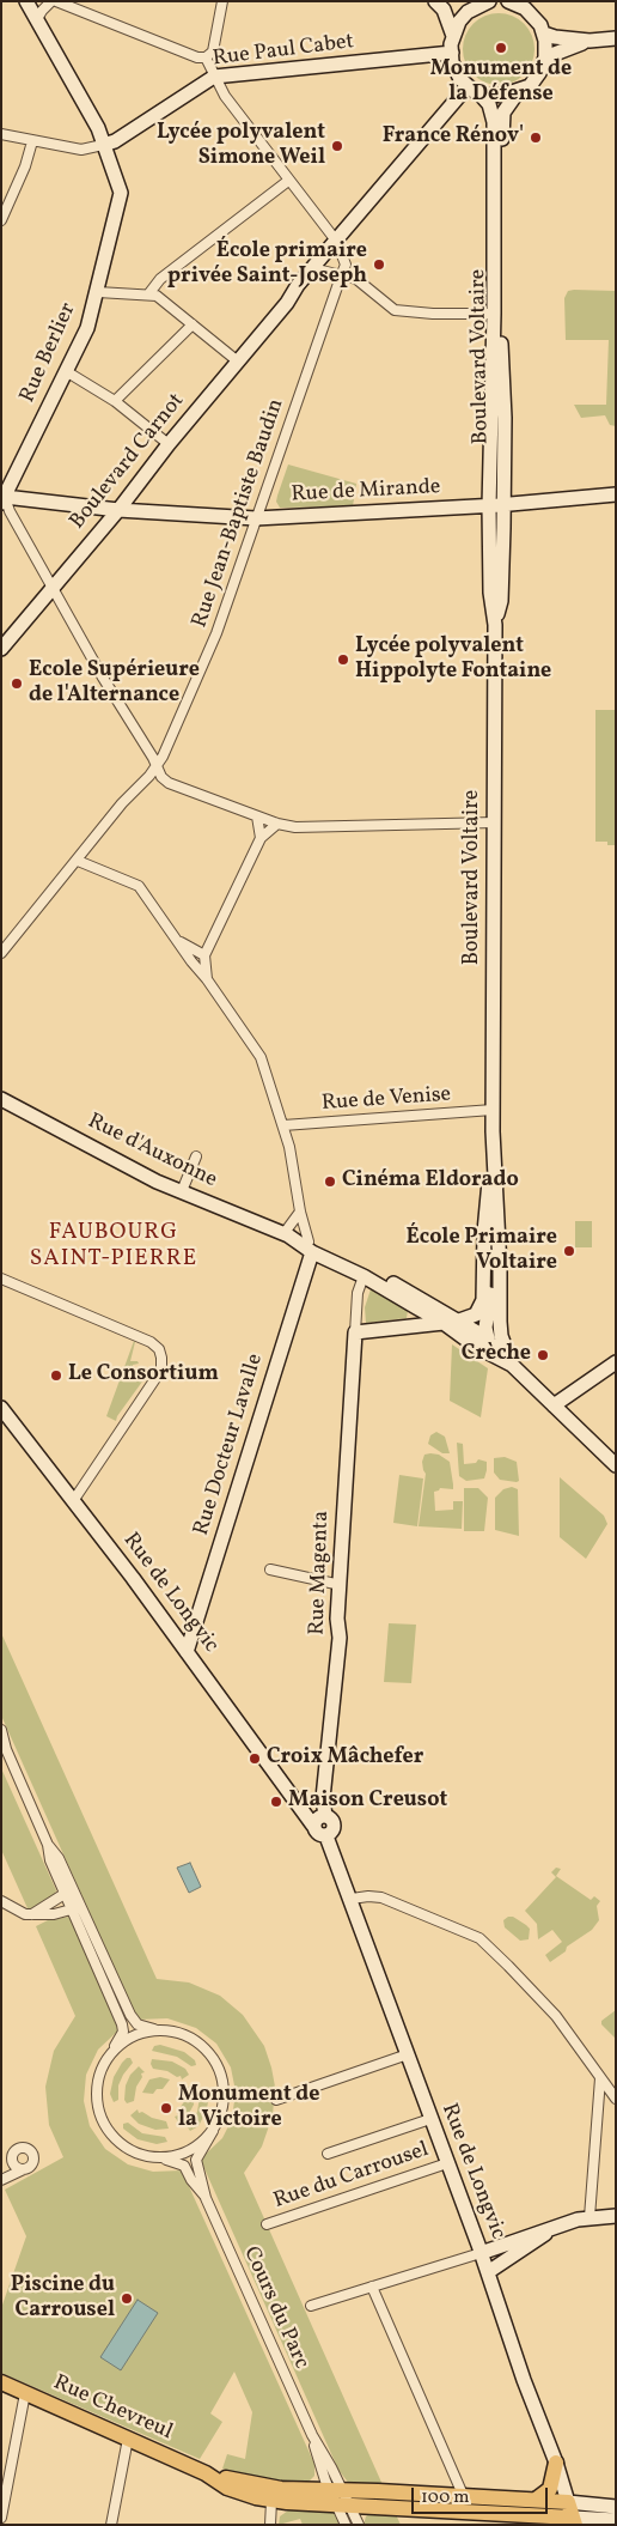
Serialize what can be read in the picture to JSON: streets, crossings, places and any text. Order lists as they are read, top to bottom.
{
  "streets": {
    "main road": ["Rue de Longvic", "Rue Chevreul"],
    "street": [
      "Rue Paul Cabet",
      "Rue Berlier",
      "Boulevard Voltaire",
      "Boulevard Carnot",
      "Rue de Mirande",
      "Rue Jean-Baptiste Baudin",
      "Rue de Venise",
      "Rue d'Auxonne",
      "Rue Docteur Lavalle",
      "Rue Magenta",
      "Rue du Carrousel",
      "Cours du Parc"
    ]
  },
  "crossings": [
    ["Rue Paul Cabet", "Rue Berlier"],
    ["Rue Paul Cabet", "Boulevard Voltaire"],
    ["Rue Berlier", "Rue de Mirande"],
    ["Boulevard Voltaire", "Boulevard Carnot"],
    ["Boulevard Voltaire", "Rue de Mirande"],
    ["Boulevard Voltaire", "Rue de Venise"],
    ["Boulevard Voltaire", "Rue d'Auxonne"],
    ["Boulevard Carnot", "Rue de Mirande"],
    ["Rue de Mirande", "Rue Jean-Baptiste Baudin"],
    ["Rue d'Auxonne", "Rue Docteur Lavalle"],
    ["Rue Docteur Lavalle", "Rue de Longvic"],
    ["Rue Magenta", "Rue de Longvic"],
    ["Rue de Longvic", "Rue du Carrousel"],
    ["Cours du Parc", "Rue Chevreul"]
  ],
  "districts": ["FAUBOURG SAINT-PIERRE"],
  "places": [
    "Monument de la Défense",
    "France Rénov'",
    "Lycée polyvalent Simone Weil",
    "École primaire privée Saint-Joseph",
    "Lycée polyvalent Hippolyte Fontaine",
    "Ecole Supérieure de l'Alternance",
    "Cinéma Eldorado",
    "École Primaire Voltaire",
    "Crèche",
    "Le Consortium",
    "Croix Mâchefer",
    "Maison Creusot",
    "Monument de la Victoire",
    "Piscine du Carrousel"
  ],
  "scale_bar": "100 m"
}
